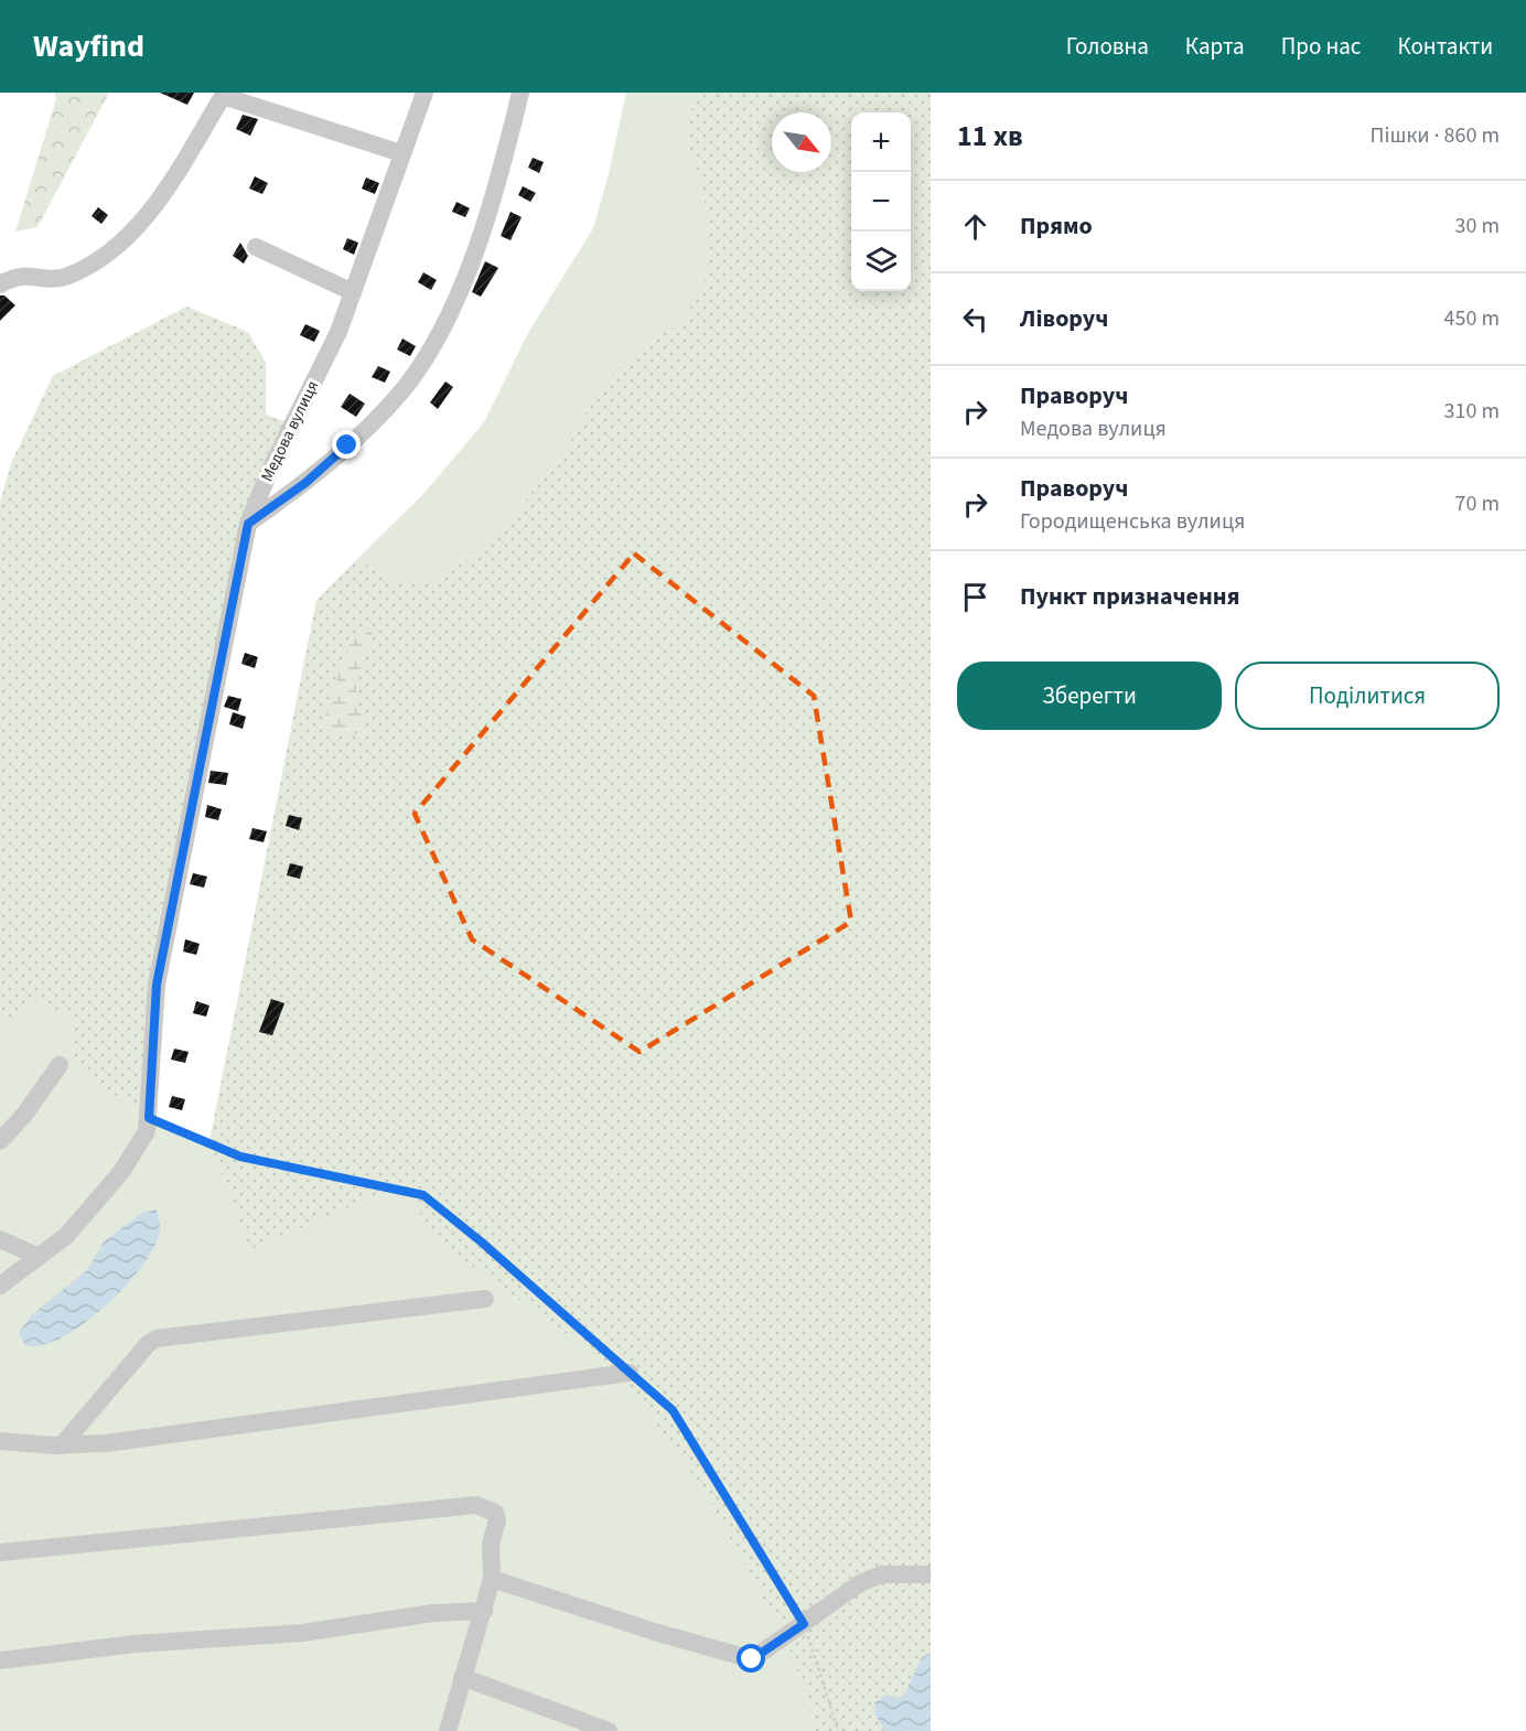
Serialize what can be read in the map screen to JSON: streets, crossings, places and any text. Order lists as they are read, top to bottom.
{
  "streets": {
    "street": ["Медова вулиця"]
  },
  "north": "bottom right",
  "page": {
    "header": "Wayfind",
    "nav": [
      "Головна",
      "Карта",
      "Про нас",
      "Контакти"
    ],
    "heading": ["11 хв", "Пішки · 860 m"],
    "map_buttons": ["+", "−"],
    "list": [
      ["Прямо", "30 m"],
      ["Ліворуч", "450 m"],
      ["Праворуч", "Медова вулиця", "310 m"],
      ["Праворуч", "Городищенська вулиця", "70 m"],
      "Пункт призначення"
    ],
    "buttons": ["Зберегти", "Поділитися"]
  }
}
